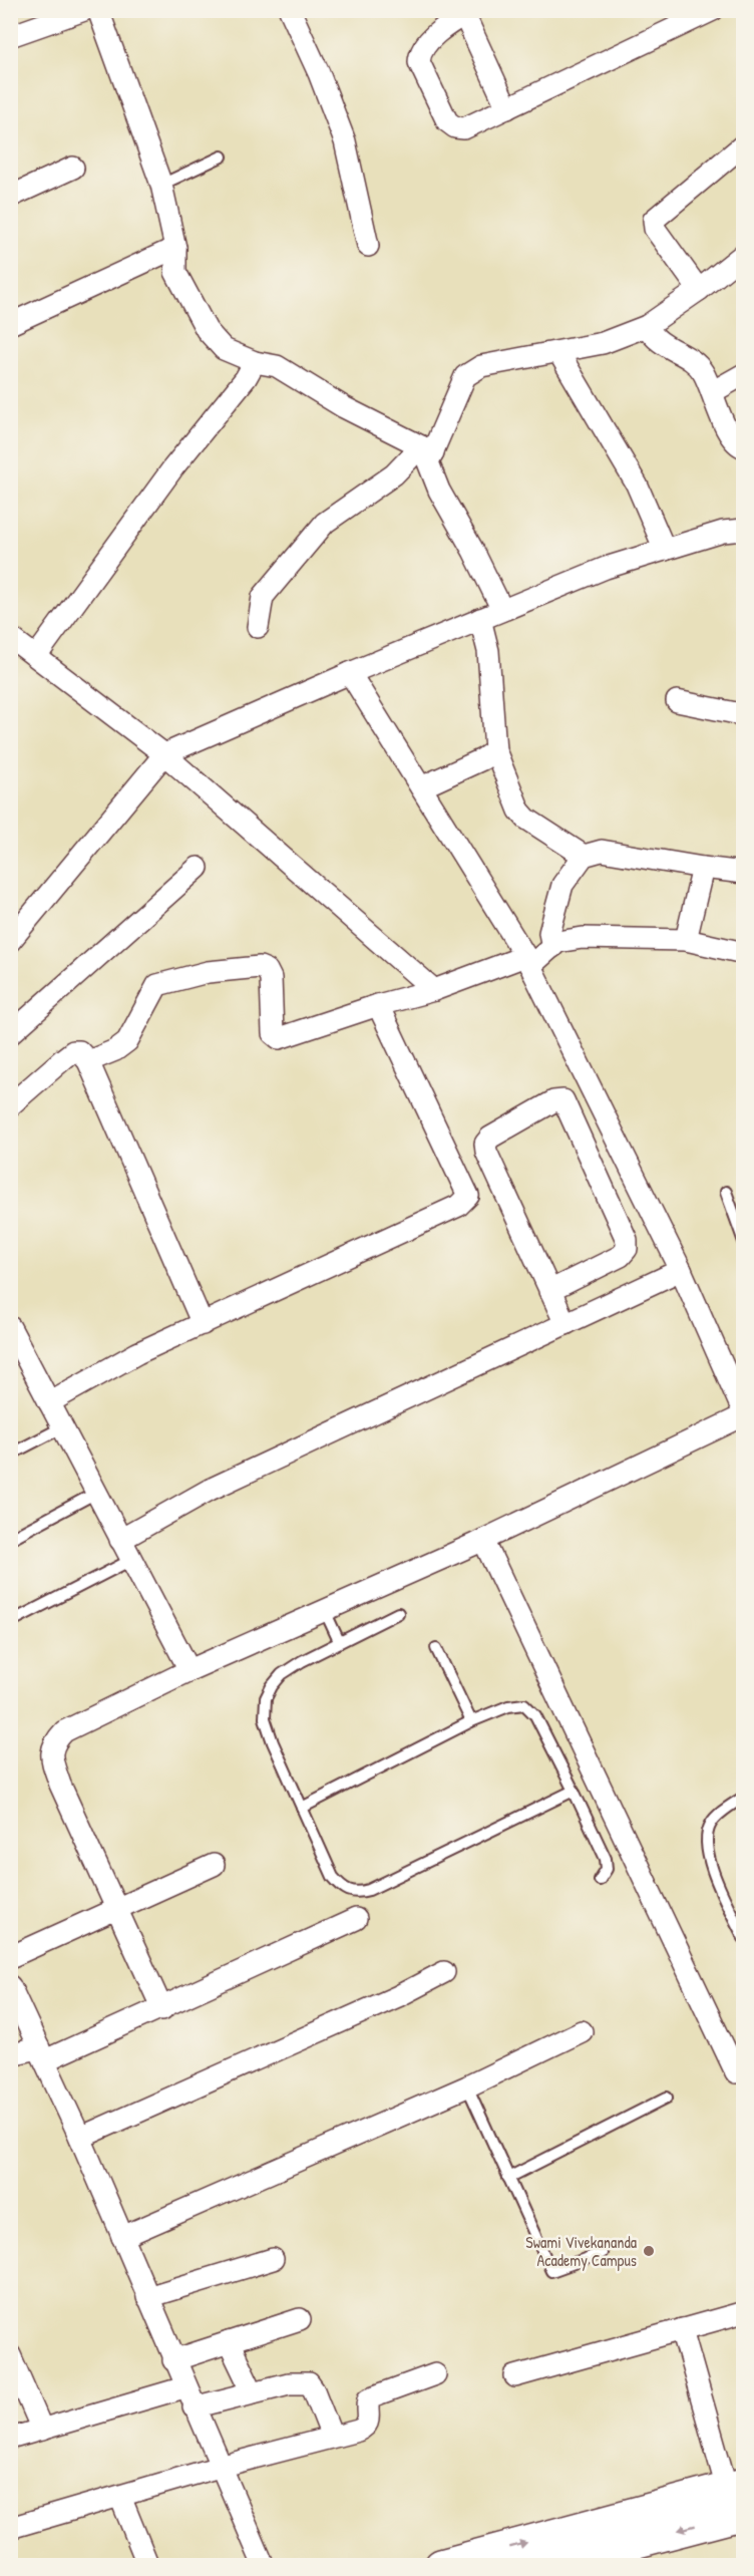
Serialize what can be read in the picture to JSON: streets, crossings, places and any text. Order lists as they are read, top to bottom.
{
  "places": ["Swami Vivekananda Academy Campus"]
}
